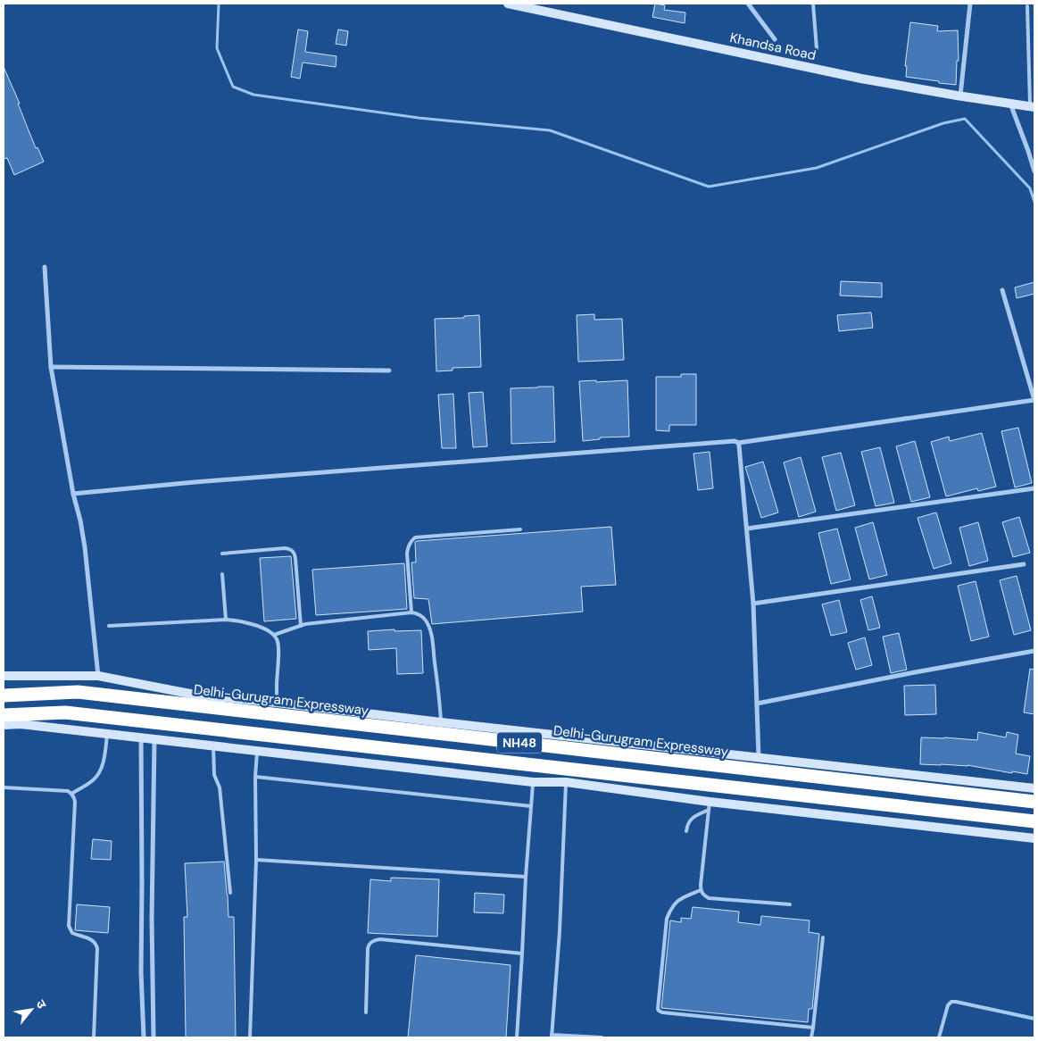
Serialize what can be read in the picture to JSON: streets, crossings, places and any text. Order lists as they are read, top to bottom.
{
  "streets": {
    "highway": ["Delhi-Gurugram Expressway", "NH48"],
    "main road": ["Khandsa Road"]
  },
  "north": "top right"
}
